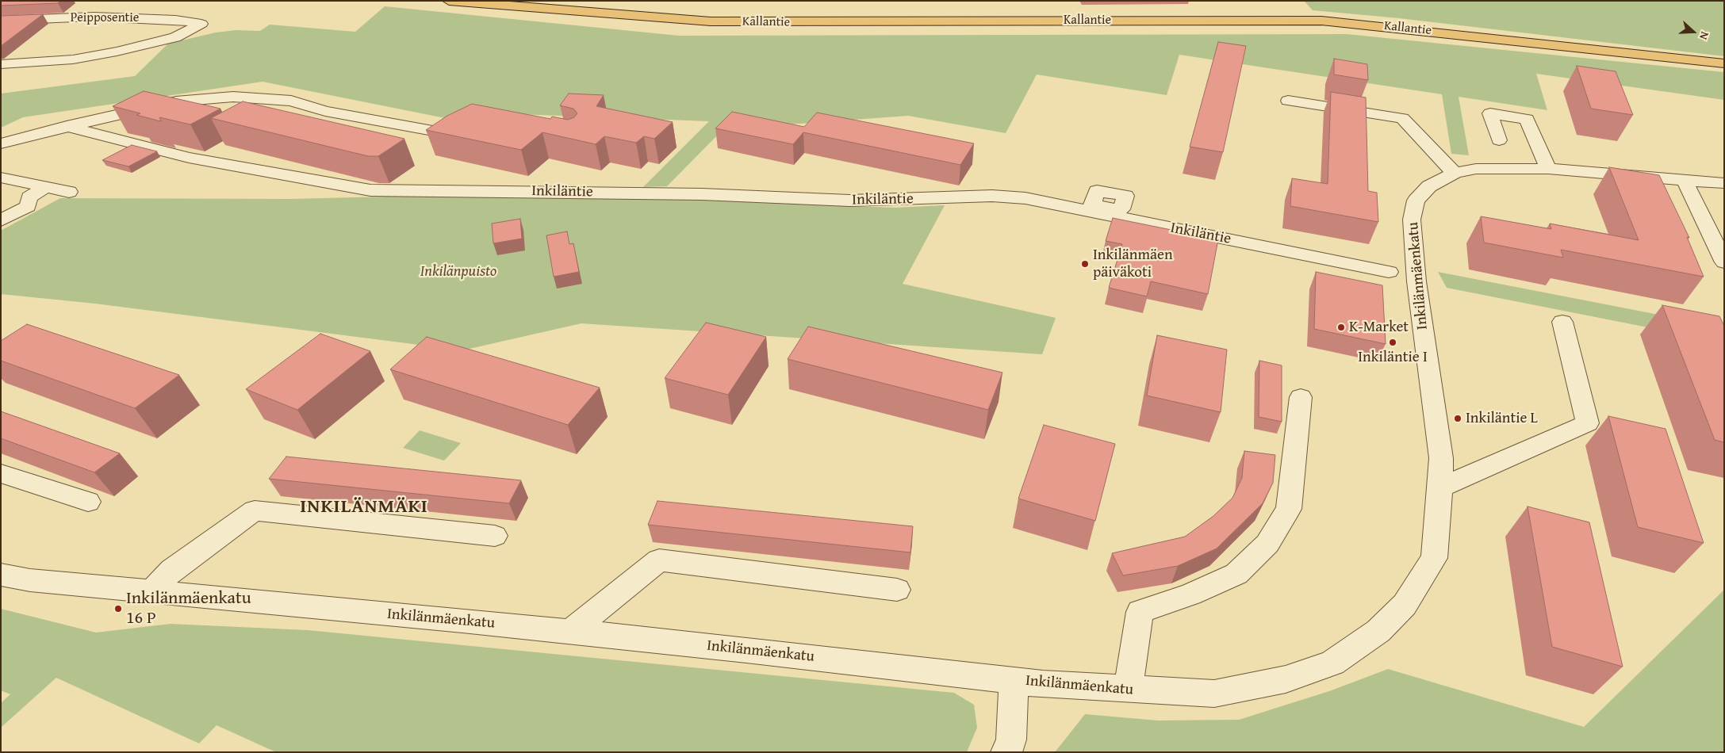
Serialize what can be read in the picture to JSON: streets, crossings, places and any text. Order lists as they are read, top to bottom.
{
  "streets": {
    "main road": ["Kallantie"],
    "street": ["Peipposentie", "Inkiläntie", "Inkilänmäenkatu"]
  },
  "districts": ["INKILÄNMÄKI"],
  "parks": ["Inkilänpuisto"],
  "places": [
    "Inkilänmäen päiväkoti",
    "K-Market",
    "Inkiläntie I",
    "Inkiläntie L",
    "Inkilänmäenkatu 16 P"
  ],
  "north": "right"
}
